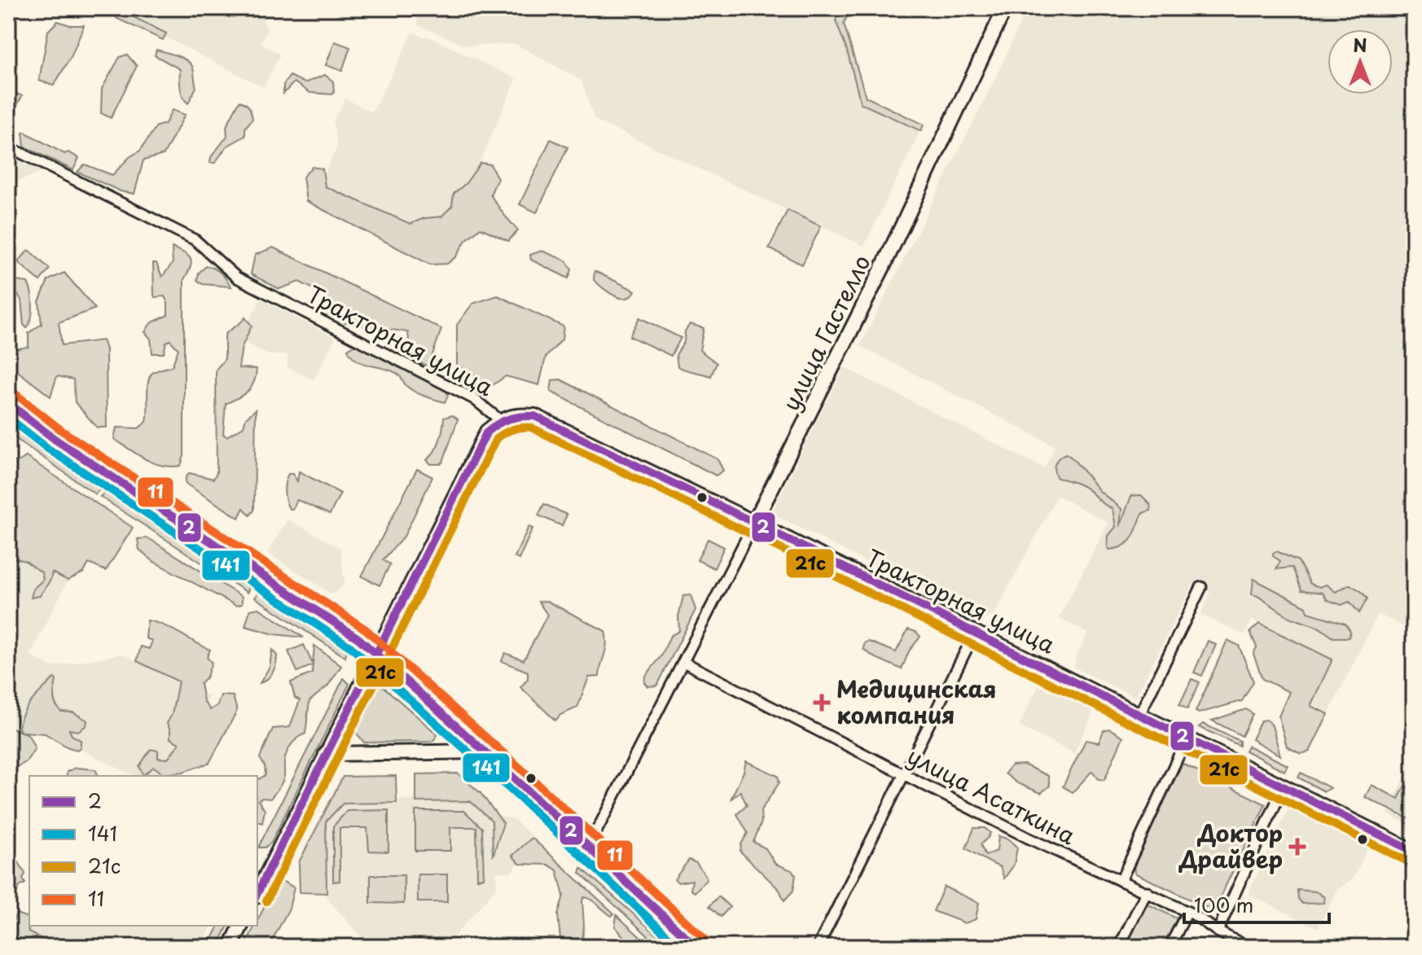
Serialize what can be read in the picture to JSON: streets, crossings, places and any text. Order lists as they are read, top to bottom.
{
  "streets": {
    "main road": ["улица Гастелло", "Тракторная улица"],
    "street": ["улица Асаткина"]
  },
  "crossings": [
    ["улица Гастелло", "Тракторная улица"],
    ["улица Гастелло", "улица Асаткина"]
  ],
  "places": {
    "health": ["Медицинская компания", "Доктор Драйвер"]
  },
  "lines": [
    "transit line 11",
    "transit line 2",
    "transit line 141",
    "transit line 21с"
  ],
  "legend": [
    "2",
    "141",
    "21с",
    "11"
  ],
  "scale_bar": "100 m",
  "north": "top"
}
